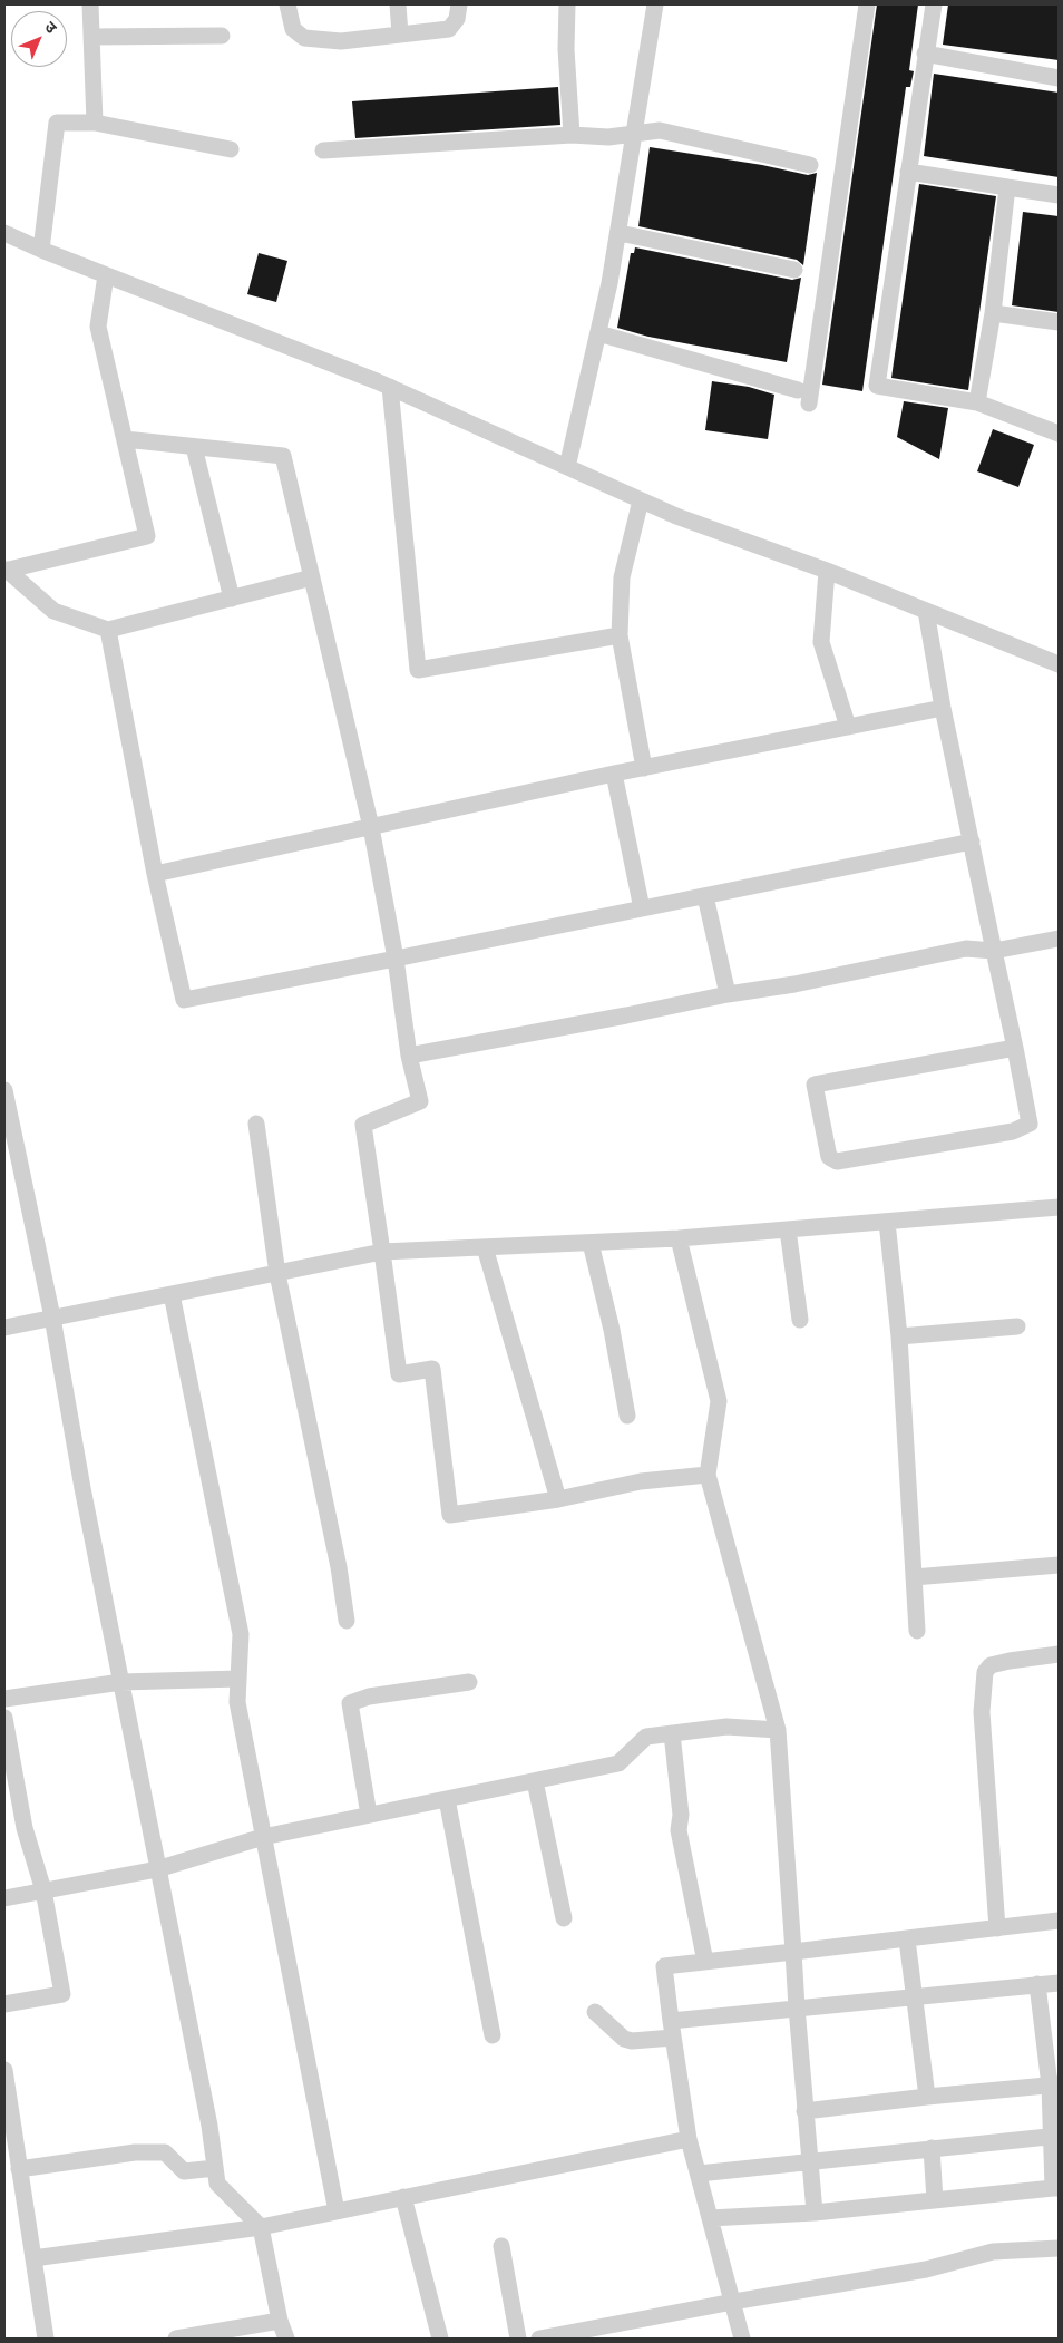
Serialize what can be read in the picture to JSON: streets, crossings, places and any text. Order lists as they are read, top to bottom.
{
  "north": "top right"
}
